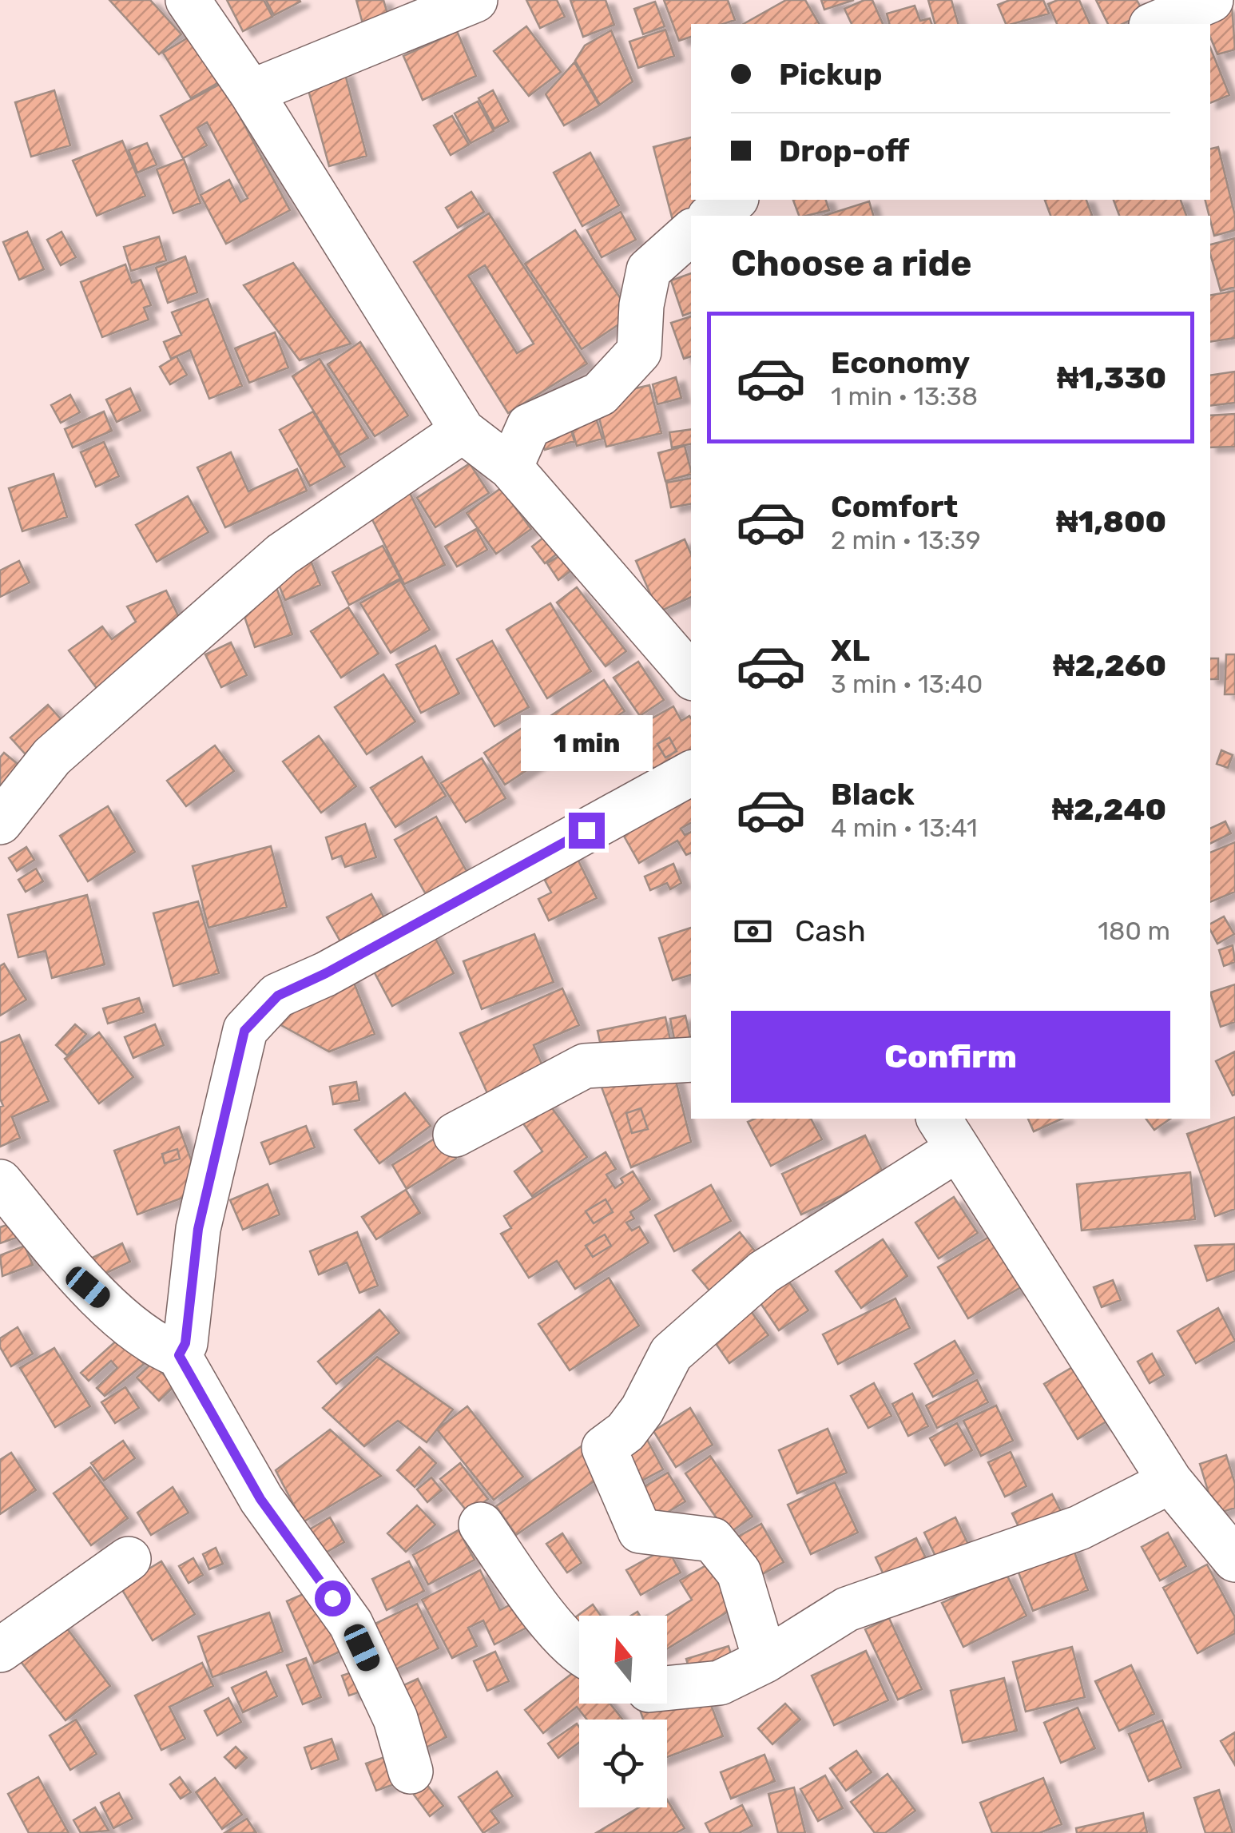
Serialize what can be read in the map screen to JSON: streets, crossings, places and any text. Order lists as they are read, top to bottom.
{
  "north": "top",
  "page": {
    "banner": ["Pickup", "Drop-off"],
    "heading": "Choose a ride",
    "list": [
      {
        "name": "Economy",
        "note": "1 min · 13:38",
        "value": "₦1,330"
      },
      {
        "name": "Comfort",
        "note": "2 min · 13:39",
        "value": "₦1,800"
      },
      {
        "name": "XL",
        "note": "3 min · 13:40",
        "value": "₦2,260"
      },
      {
        "name": "Black",
        "note": "4 min · 13:41",
        "value": "₦2,240"
      }
    ],
    "bubble": "1 min",
    "pay": ["Cash", "180 m"],
    "buttons": "Confirm"
  }
}
